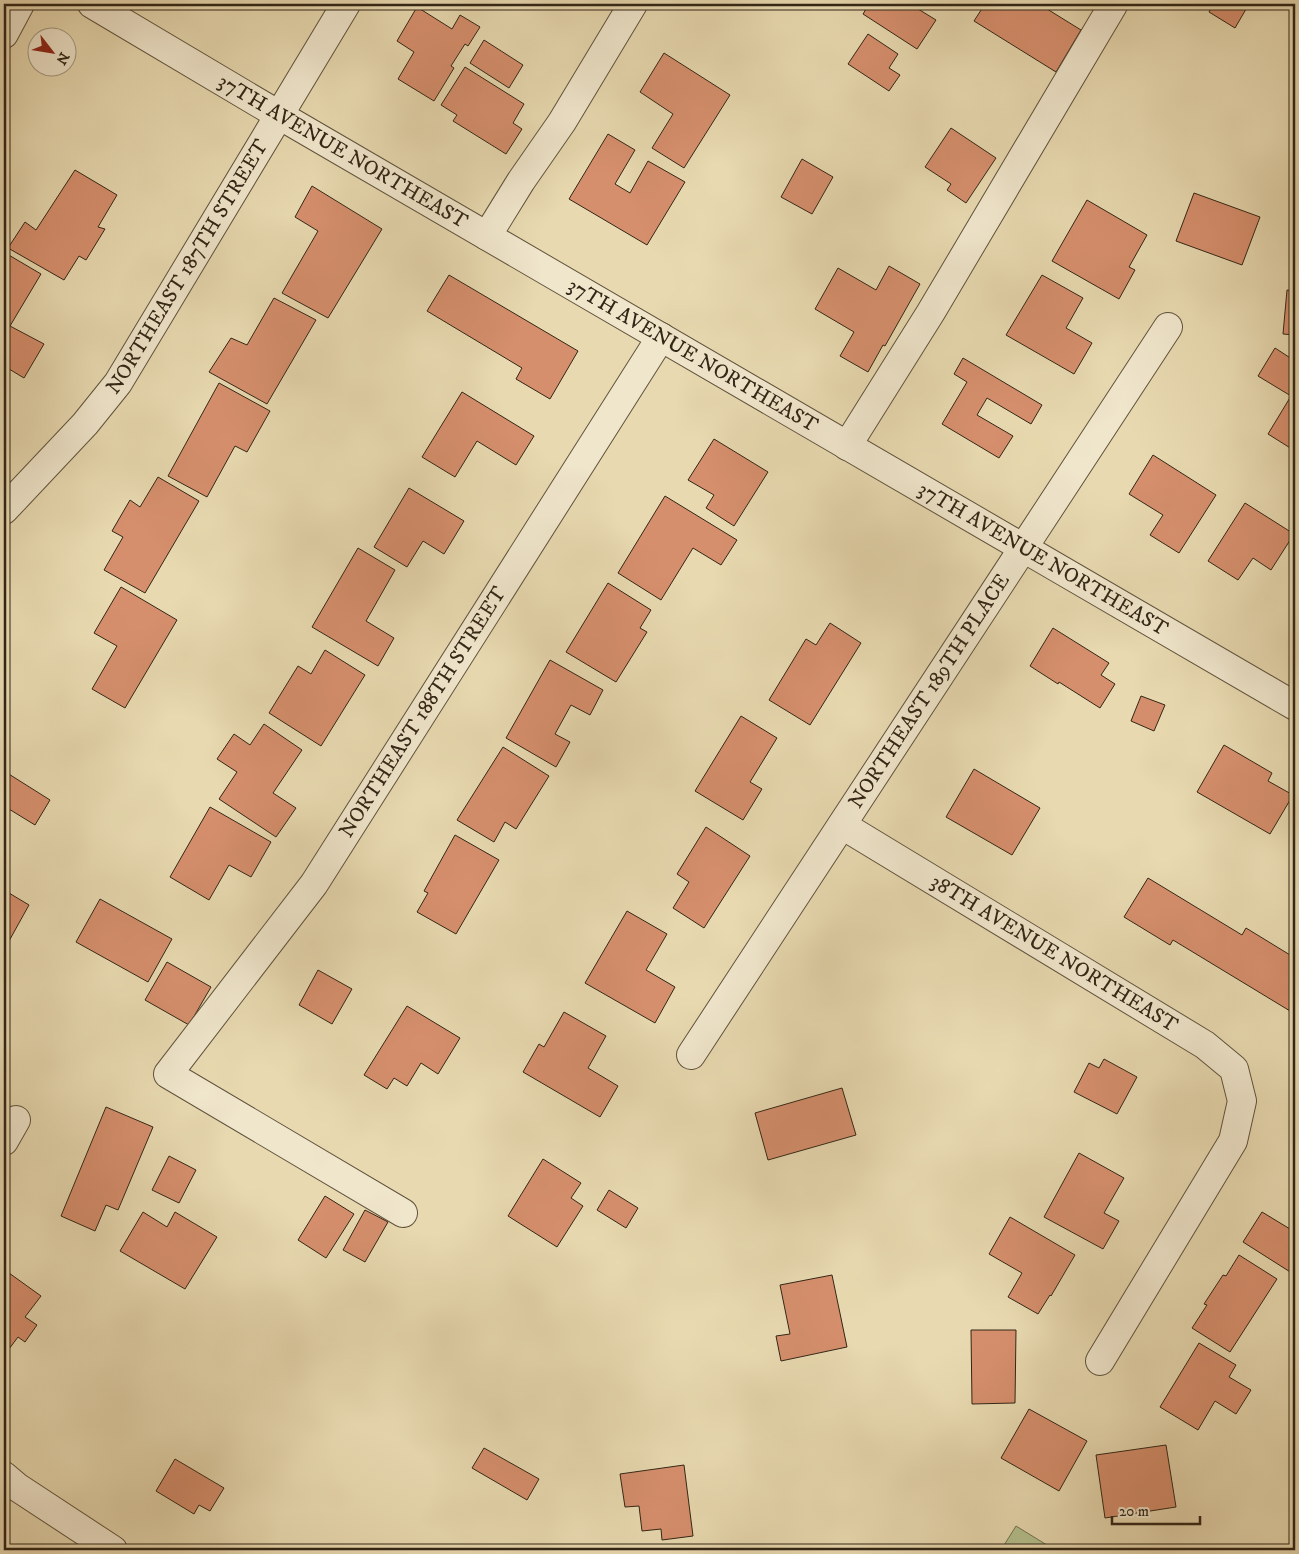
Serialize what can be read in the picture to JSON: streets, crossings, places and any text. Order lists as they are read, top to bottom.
{
  "streets": {
    "street": [
      "37TH AVENUE NORTHEAST",
      "NORTHEAST 187TH STREET",
      "NORTHEAST 189TH PLACE",
      "NORTHEAST 188TH STREET",
      "38TH AVENUE NORTHEAST"
    ]
  },
  "crossings": [
    ["37TH AVENUE NORTHEAST", "NORTHEAST 187TH STREET"],
    ["37TH AVENUE NORTHEAST", "NORTHEAST 189TH PLACE"],
    ["37TH AVENUE NORTHEAST", "NORTHEAST 188TH STREET"],
    ["NORTHEAST 189TH PLACE", "38TH AVENUE NORTHEAST"]
  ],
  "scale_bar": "20 m",
  "north": "bottom right"
}
